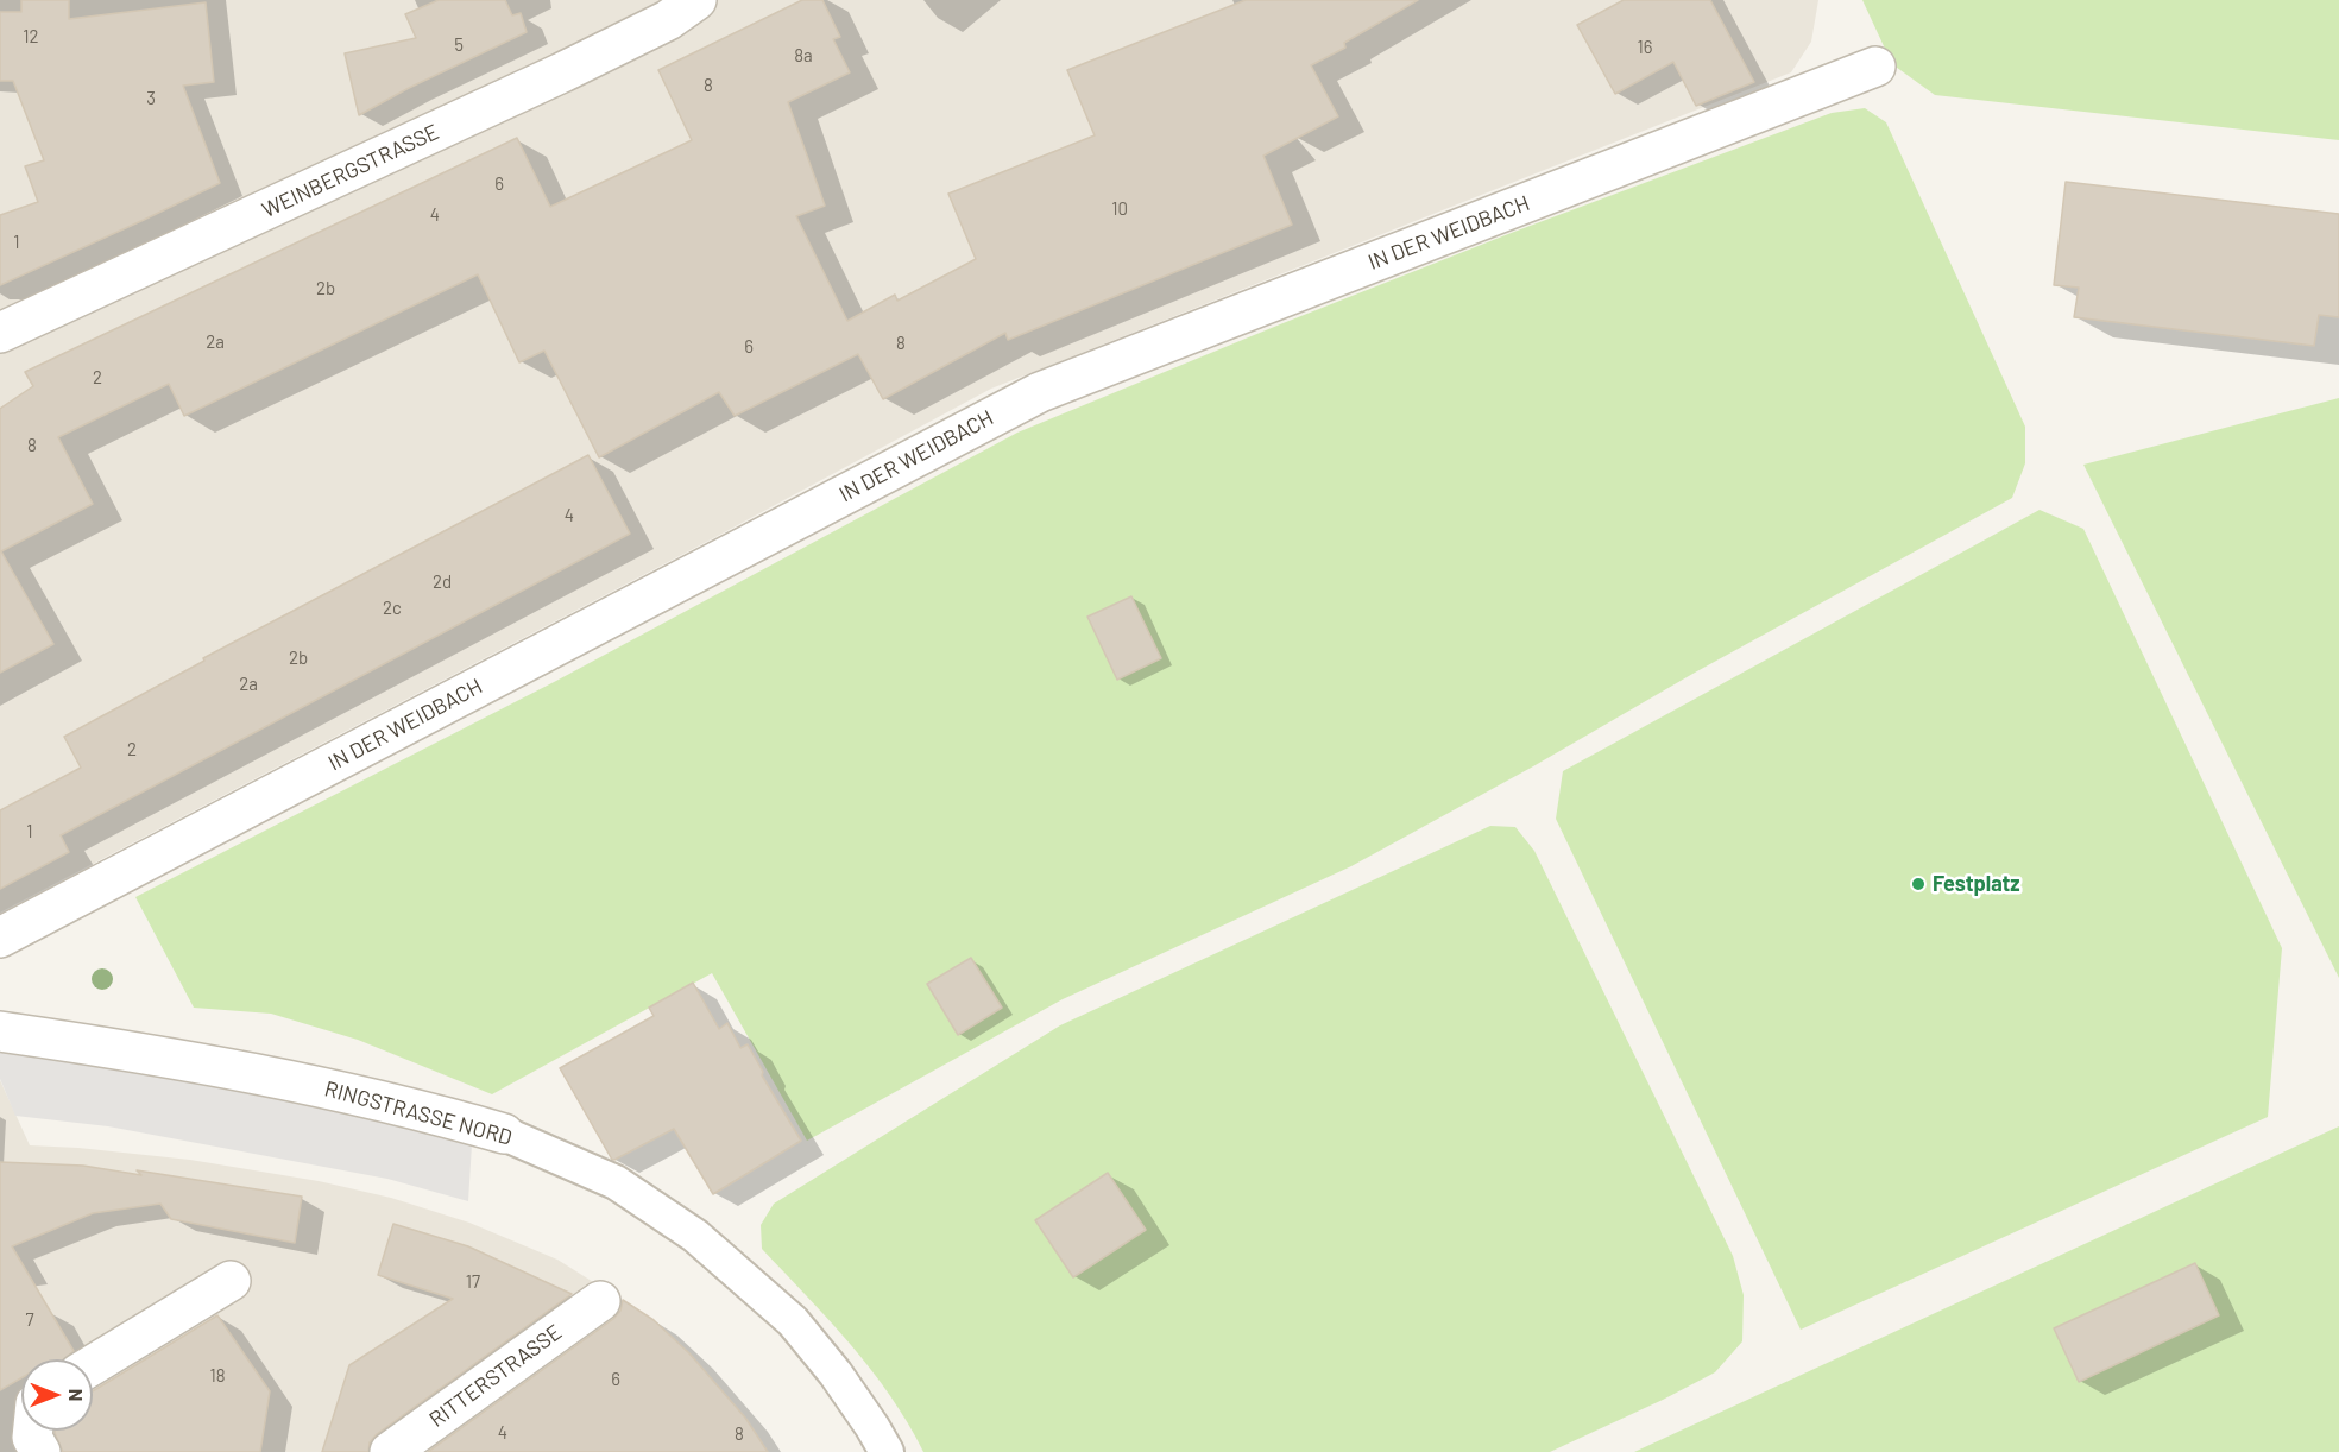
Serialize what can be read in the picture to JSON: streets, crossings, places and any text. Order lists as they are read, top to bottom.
{
  "streets": {
    "street": [
      "WEINBERGSTRASSE",
      "IN DER WEIDBACH",
      "RINGSTRASSE NORD",
      "RITTERSTRASSE"
    ]
  },
  "places": ["Festplatz"],
  "house_numbers": [
    "12",
    "5",
    "16",
    "8a",
    "8",
    "3",
    "6",
    "10",
    "4",
    "1",
    "2b",
    "2a",
    "8",
    "6",
    "2",
    "8",
    "4",
    "2d",
    "2c",
    "2b",
    "2a",
    "2",
    "1",
    "17",
    "7",
    "18",
    "6",
    "4",
    "8"
  ],
  "north": "right"
}
